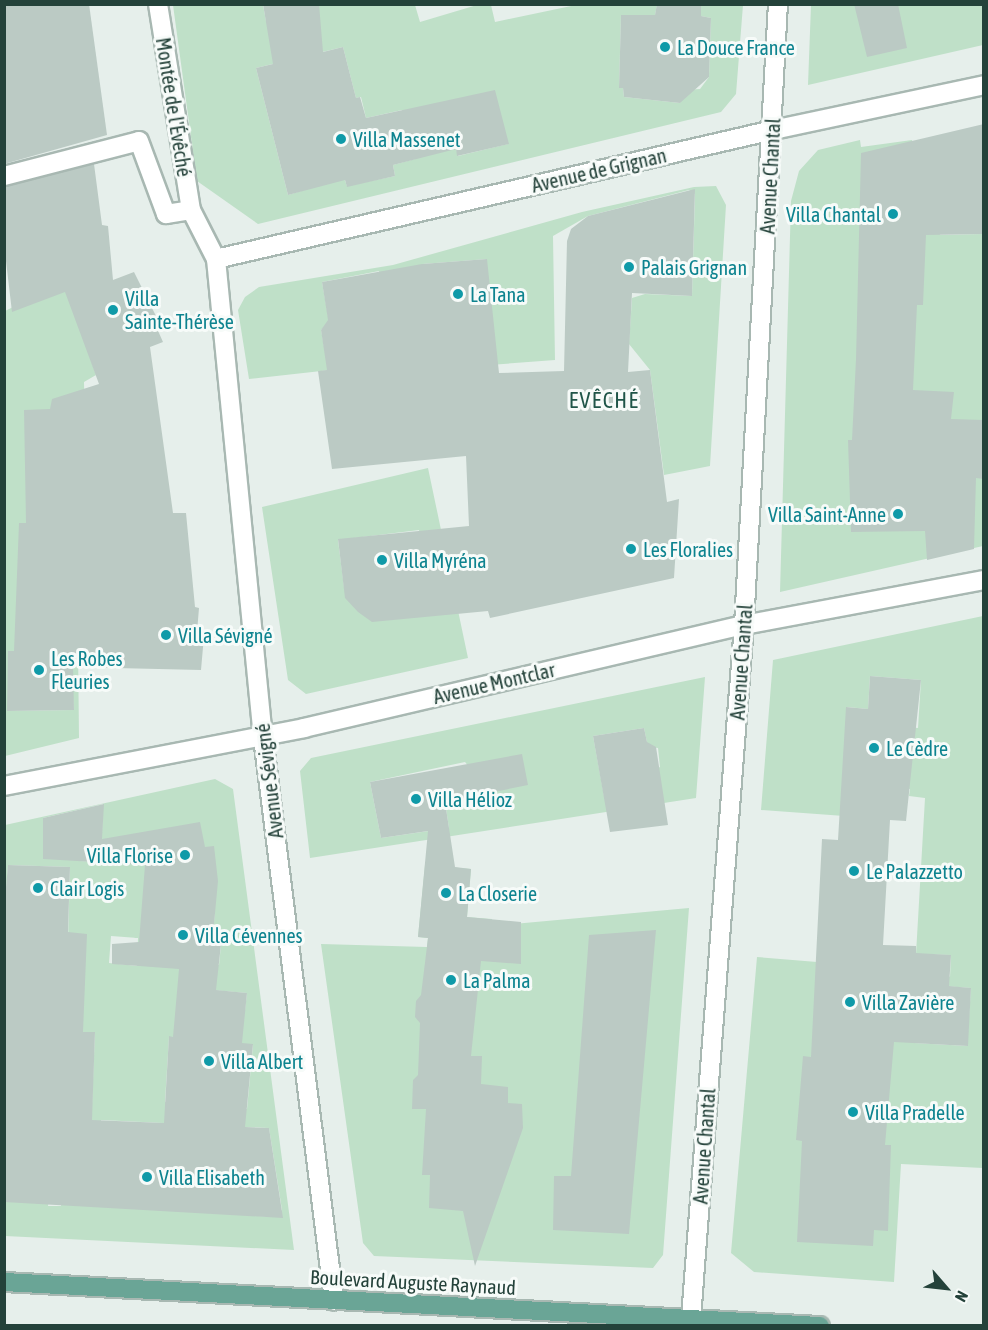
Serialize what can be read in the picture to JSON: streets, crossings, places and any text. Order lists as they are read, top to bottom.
{
  "streets": {
    "main road": ["Boulevard Auguste Raynaud"],
    "street": [
      "Montée de l'Évêché",
      "Avenue de Grignan",
      "Avenue Chantal",
      "Avenue Montclar",
      "Avenue Sévigné"
    ]
  },
  "crossings": [
    ["Montée de l'Évêché", "Avenue de Grignan"],
    ["Montée de l'Évêché", "Avenue Sévigné"],
    ["Avenue de Grignan", "Avenue Chantal"],
    ["Avenue de Grignan", "Avenue Sévigné"],
    ["Avenue Chantal", "Avenue Montclar"],
    ["Avenue Chantal", "Boulevard Auguste Raynaud"],
    ["Avenue Montclar", "Avenue Sévigné"],
    ["Avenue Sévigné", "Boulevard Auguste Raynaud"]
  ],
  "districts": ["EVÊCHÉ"],
  "places": [
    "La Douce France",
    "Villa Massenet",
    "Villa Chantal",
    "Palais Grignan",
    "La Tana",
    "Villa Sainte-Thérèse",
    "Villa Saint-Anne",
    "Les Floralies",
    "Villa Myréna",
    "Villa Sévigné",
    "Les Robes Fleuries",
    "Le Cèdre",
    "Villa Hélioz",
    "Villa Florise",
    "Le Palazzetto",
    "Clair Logis",
    "La Closerie",
    "Villa Cévennes",
    "La Palma",
    "Villa Zavière",
    "Villa Albert",
    "Villa Pradelle",
    "Villa Elisabeth"
  ],
  "north": "bottom right"
}
